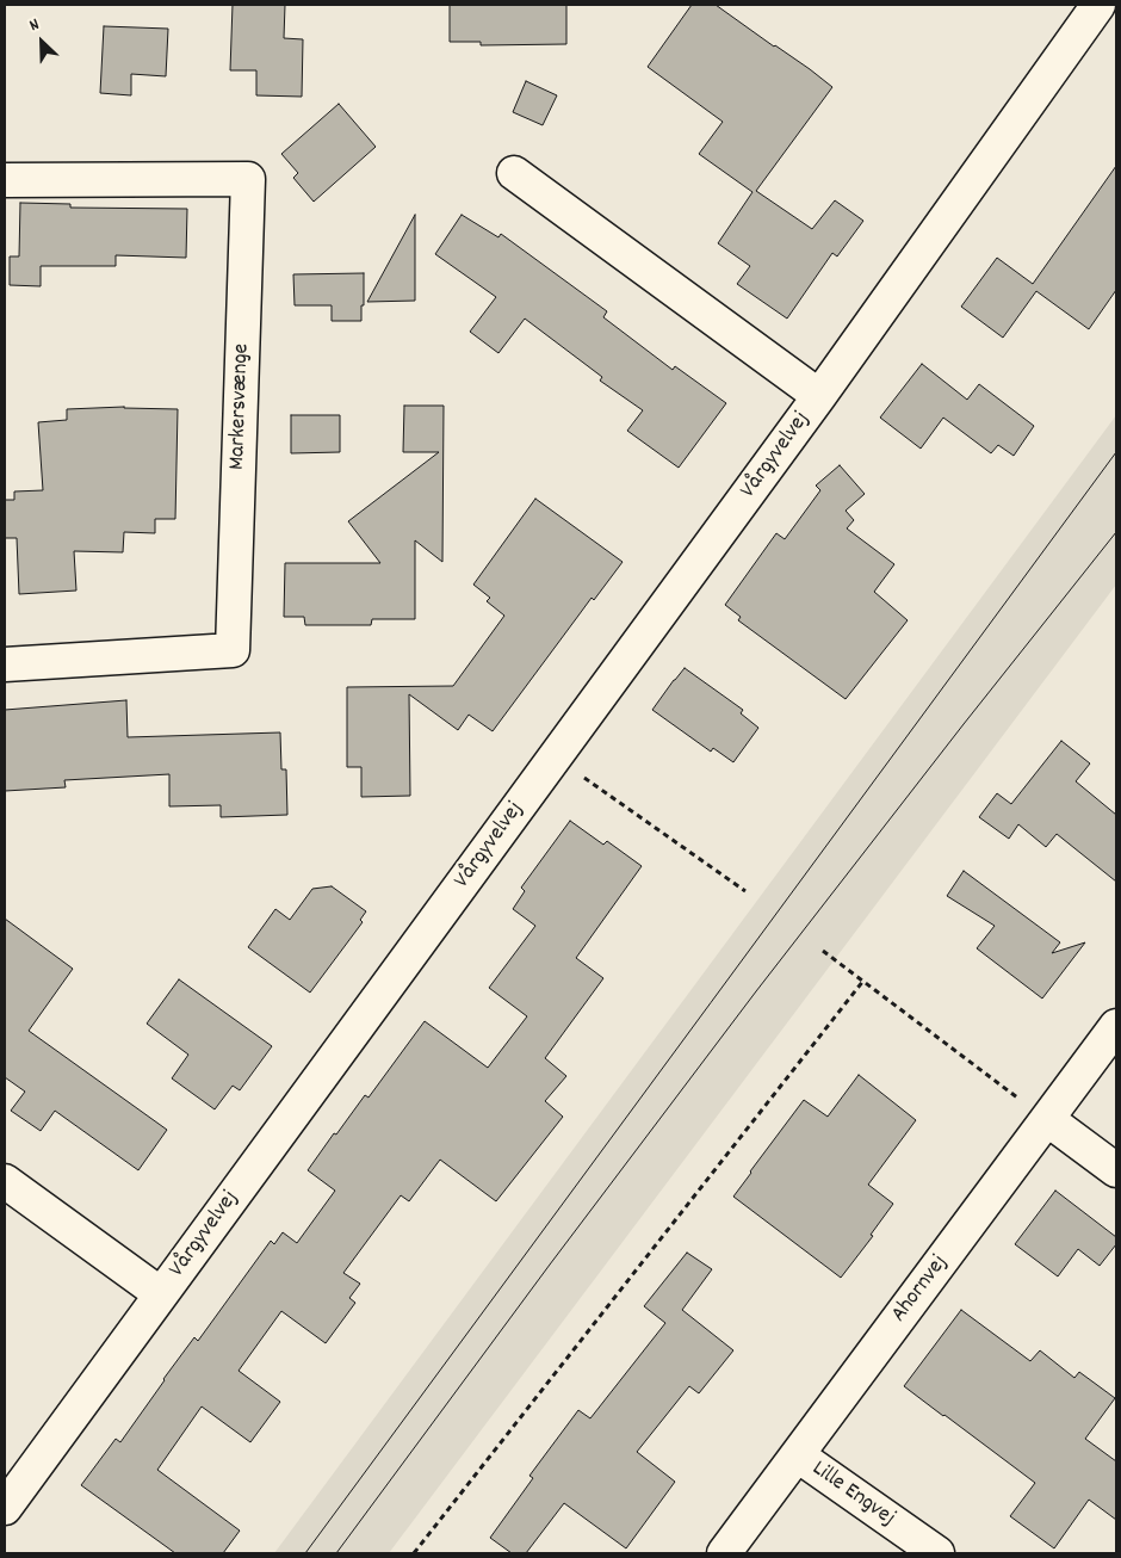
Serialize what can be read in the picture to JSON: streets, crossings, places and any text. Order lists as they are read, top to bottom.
{
  "streets": {
    "street": [
      "Markersvænge",
      "Vårgyvelvej",
      "Ahornvej",
      "Lille Engvej"
    ]
  },
  "crossings": [
    ["Ahornvej", "Lille Engvej"]
  ],
  "north": "top left"
}
